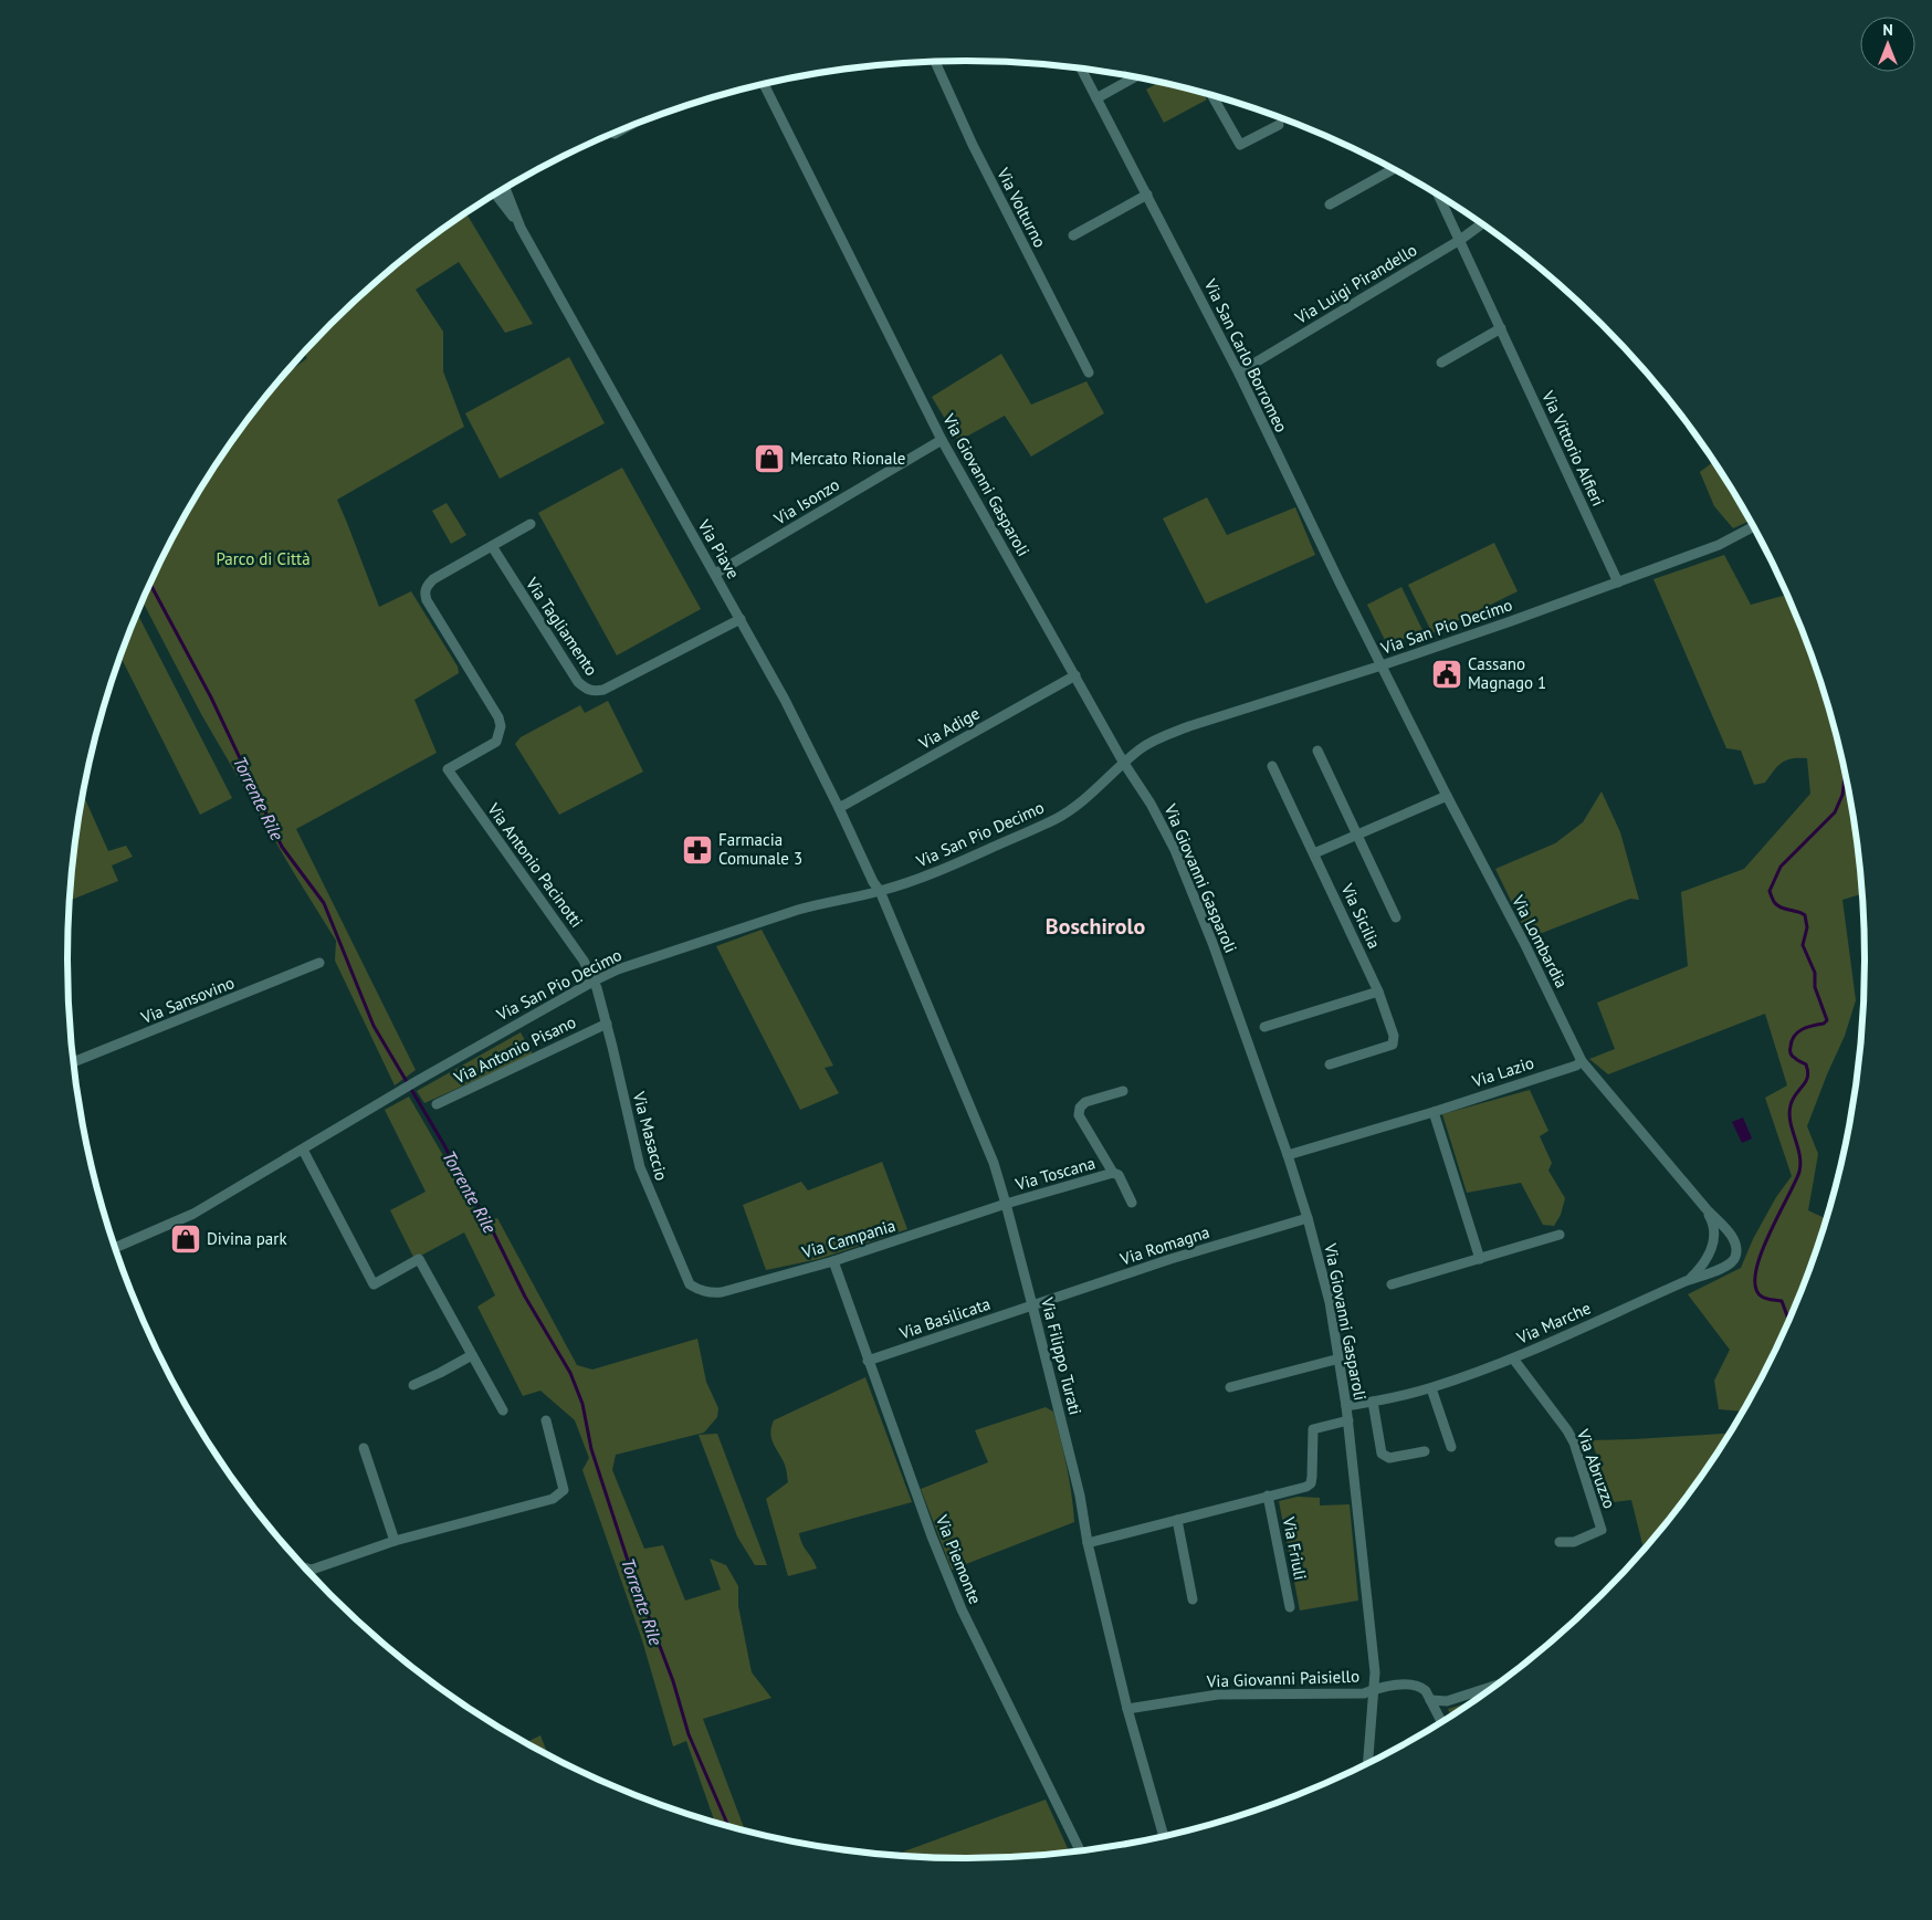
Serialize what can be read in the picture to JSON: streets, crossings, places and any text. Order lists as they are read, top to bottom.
{
  "streets": {
    "street": [
      "Via Volturno",
      "Via Luigi Pirandello",
      "Via San Carlo Borromeo",
      "Via Vittorio Alfieri",
      "Via Giovanni Gasparoli",
      "Via Isonzo",
      "Via Piave",
      "Via Tagliamento",
      "Via San Pio Decimo",
      "Via Adige",
      "Via Antonio Pacinotti",
      "Via Sicilia",
      "Via Lombardia",
      "Via Sansovino",
      "Via Antonio Pisano",
      "Via Lazio",
      "Via Masaccio",
      "Via Toscana",
      "Via Campania",
      "Via Romagna",
      "Via Basilicata",
      "Via Marche",
      "Via Filippo Turati",
      "Via Abruzzo",
      "Via Friuli",
      "Via Piemonte",
      "Via Giovanni Paisiello"
    ]
  },
  "crossings": [
    ["Via Luigi Pirandello", "Via San Carlo Borromeo"],
    ["Via Luigi Pirandello", "Via Vittorio Alfieri"],
    ["Via San Carlo Borromeo", "Via San Pio Decimo"],
    ["Via San Carlo Borromeo", "Via Lombardia"],
    ["Via Vittorio Alfieri", "Via San Pio Decimo"],
    ["Via Giovanni Gasparoli", "Via Isonzo"],
    ["Via Giovanni Gasparoli", "Via San Pio Decimo"],
    ["Via Giovanni Gasparoli", "Via Adige"],
    ["Via Giovanni Gasparoli", "Via Lazio"],
    ["Via Giovanni Gasparoli", "Via Romagna"],
    ["Via Giovanni Gasparoli", "Via Marche"],
    ["Via Giovanni Gasparoli", "Via Giovanni Paisiello"],
    ["Via Isonzo", "Via Piave"],
    ["Via Piave", "Via Tagliamento"],
    ["Via Piave", "Via San Pio Decimo"],
    ["Via Piave", "Via Adige"],
    ["Via Piave", "Via Filippo Turati"],
    ["Via Tagliamento", "Via Antonio Pacinotti"],
    ["Via San Pio Decimo", "Via Antonio Pacinotti"],
    ["Via San Pio Decimo", "Via Lombardia"],
    ["Via San Pio Decimo", "Via Masaccio"],
    ["Via San Pio Decimo", "Via Filippo Turati"],
    ["Via Antonio Pacinotti", "Via Masaccio"],
    ["Via Lombardia", "Via Lazio"],
    ["Via Lombardia", "Via Marche"],
    ["Via Antonio Pisano", "Via Masaccio"],
    ["Via Masaccio", "Via Campania"],
    ["Via Toscana", "Via Campania"],
    ["Via Toscana", "Via Filippo Turati"],
    ["Via Campania", "Via Filippo Turati"],
    ["Via Campania", "Via Piemonte"],
    ["Via Romagna", "Via Basilicata"],
    ["Via Romagna", "Via Filippo Turati"],
    ["Via Basilicata", "Via Filippo Turati"],
    ["Via Basilicata", "Via Piemonte"],
    ["Via Marche", "Via Abruzzo"],
    ["Via Filippo Turati", "Via Giovanni Paisiello"]
  ],
  "districts": ["Boschirolo"],
  "water": ["Torrente Rile"],
  "parks": ["Parco di Città"],
  "places": {
    "shop": ["Mercato Rionale", "Divina park"],
    "public building": ["Cassano Magnago 1"],
    "pharmacy": ["Farmacia Comunale 3"]
  },
  "north": "top"
}
